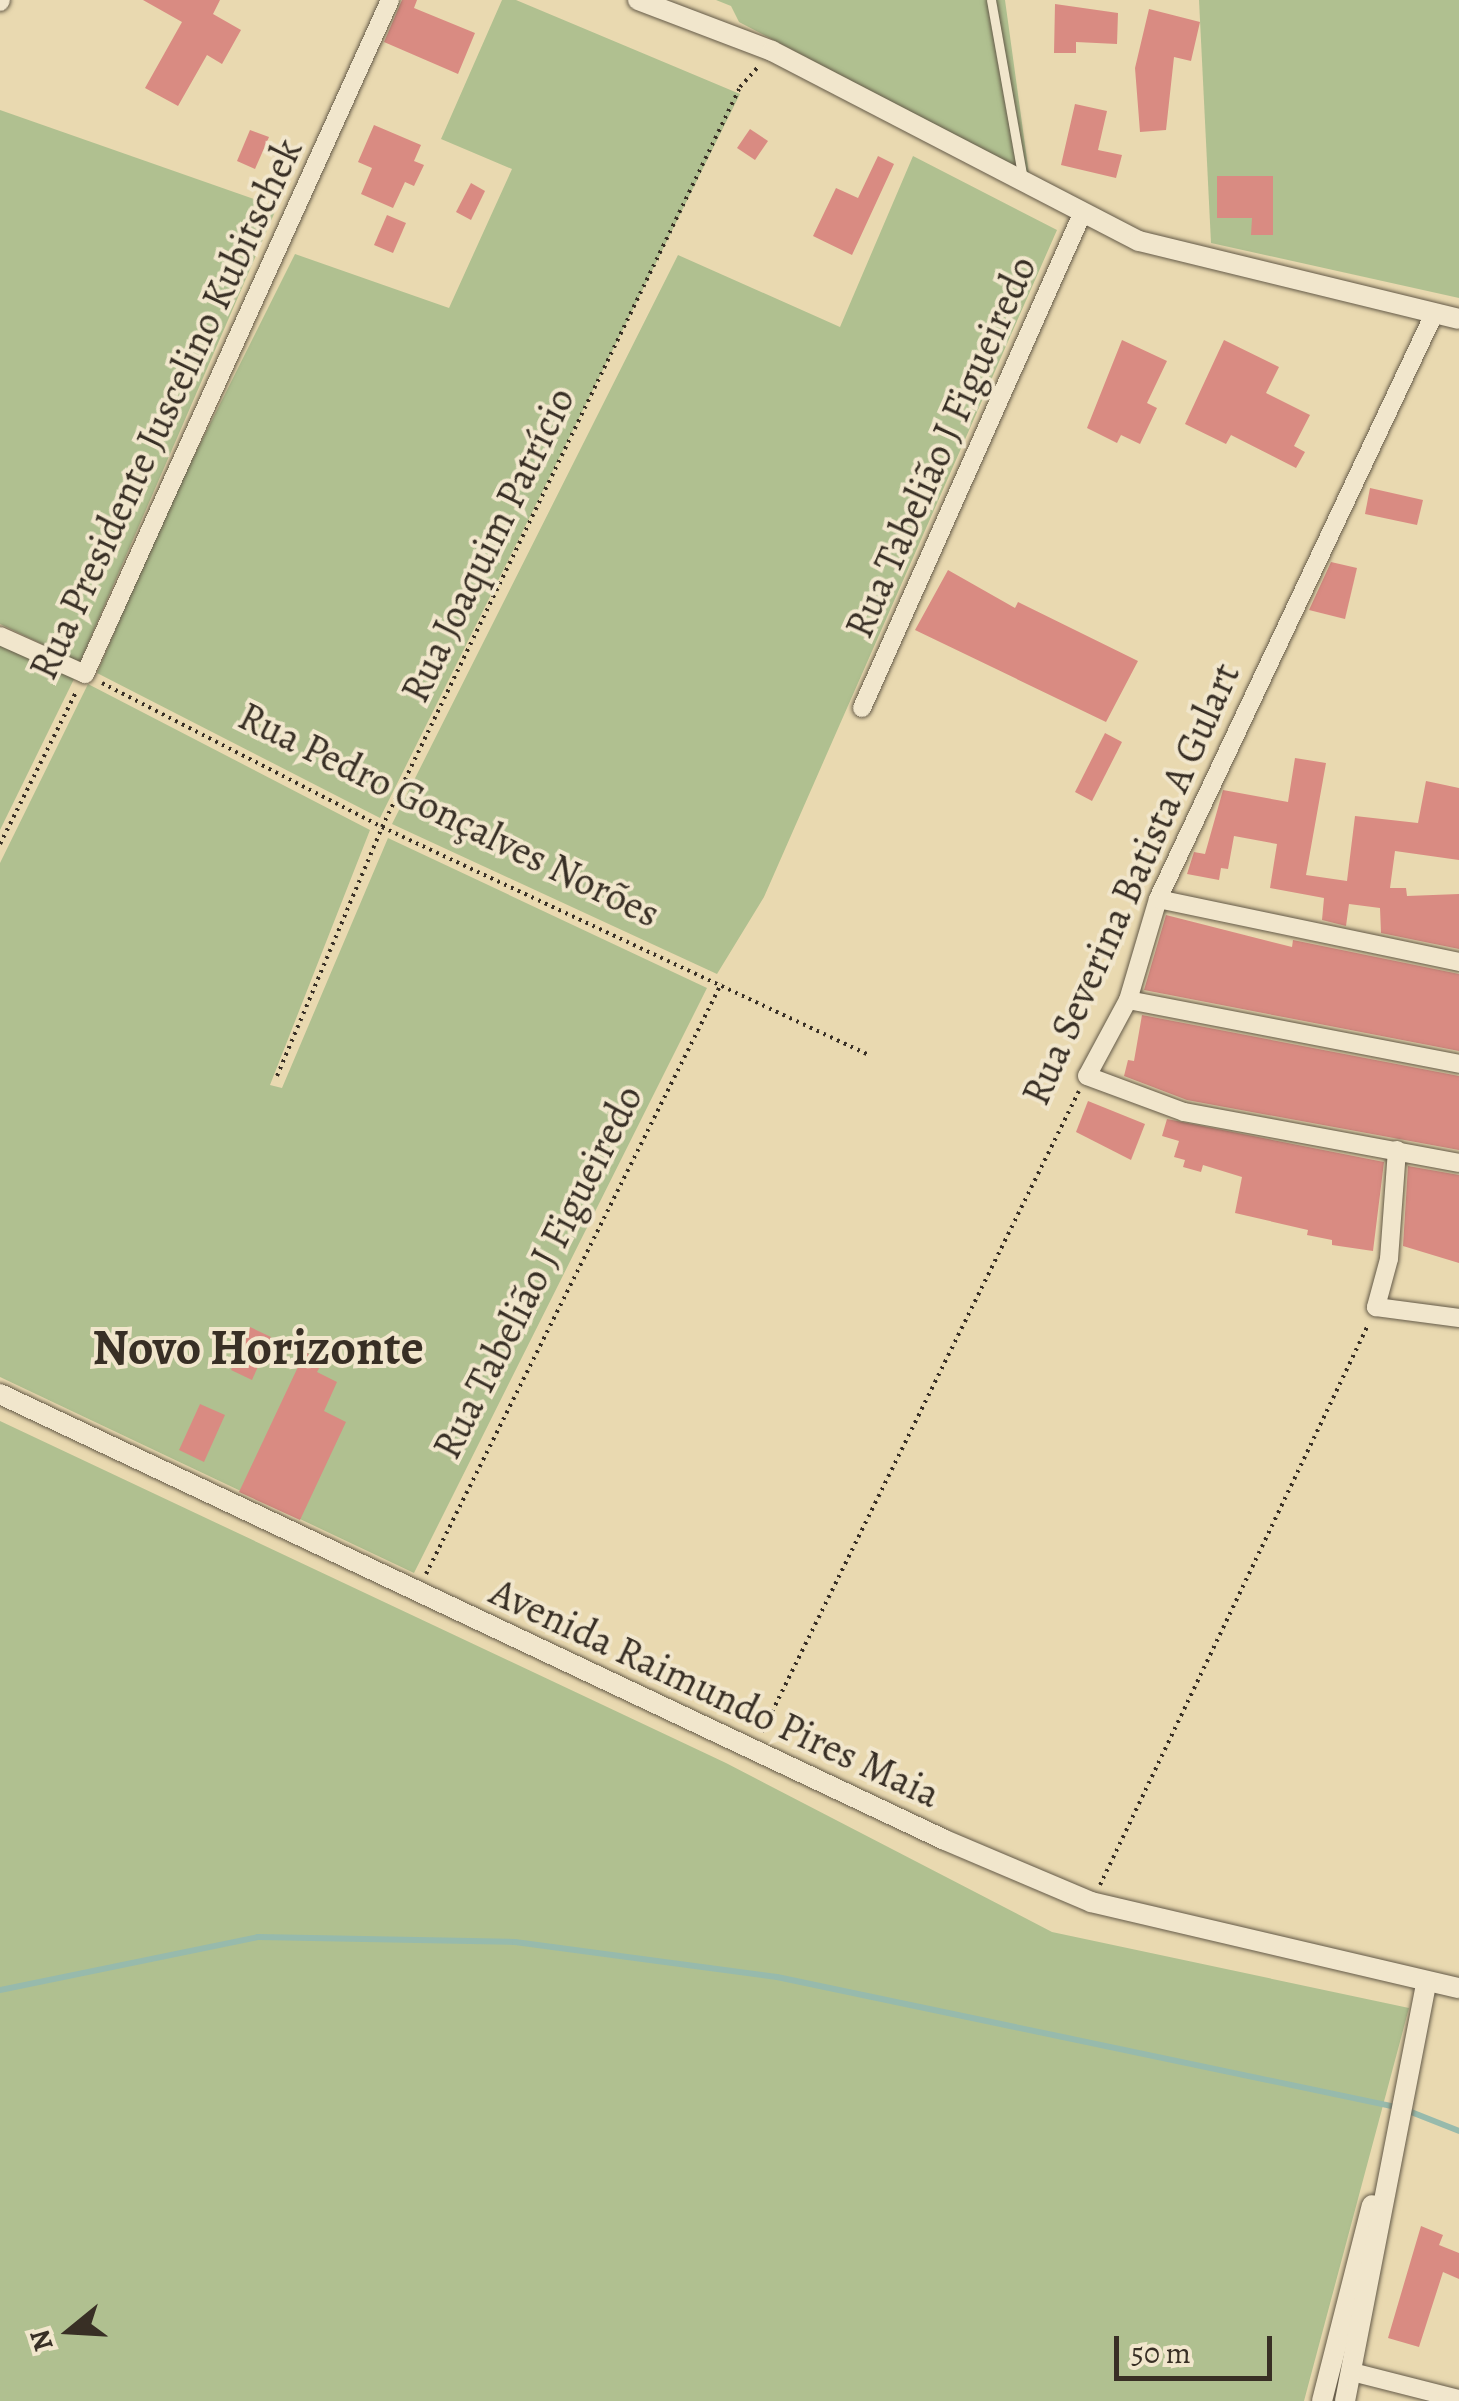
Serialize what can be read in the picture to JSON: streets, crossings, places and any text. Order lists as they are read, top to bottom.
{
  "streets": {
    "street": [
      "Rua Presidente Juscelino Kubitschek",
      "Rua Tabelião J Figueiredo",
      "Rua Severina Batista A Gulart",
      "Avenida Raimundo Pires Maia"
    ],
    "path": ["Rua Joaquim Patrício", "Rua Pedro Gonçalves Norões"]
  },
  "crossings": [
    ["Rua Presidente Juscelino Kubitschek", "Rua Pedro Gonçalves Norões"],
    ["Rua Tabelião J Figueiredo", "Rua Pedro Gonçalves Norões"],
    ["Rua Tabelião J Figueiredo", "Avenida Raimundo Pires Maia"],
    ["Rua Joaquim Patrício", "Rua Pedro Gonçalves Norões"],
    ["Rua Severina Batista A Gulart", "Avenida Raimundo Pires Maia"]
  ],
  "districts": ["Novo Horizonte"],
  "scale_bar": "50 m",
  "north": "left"
}
